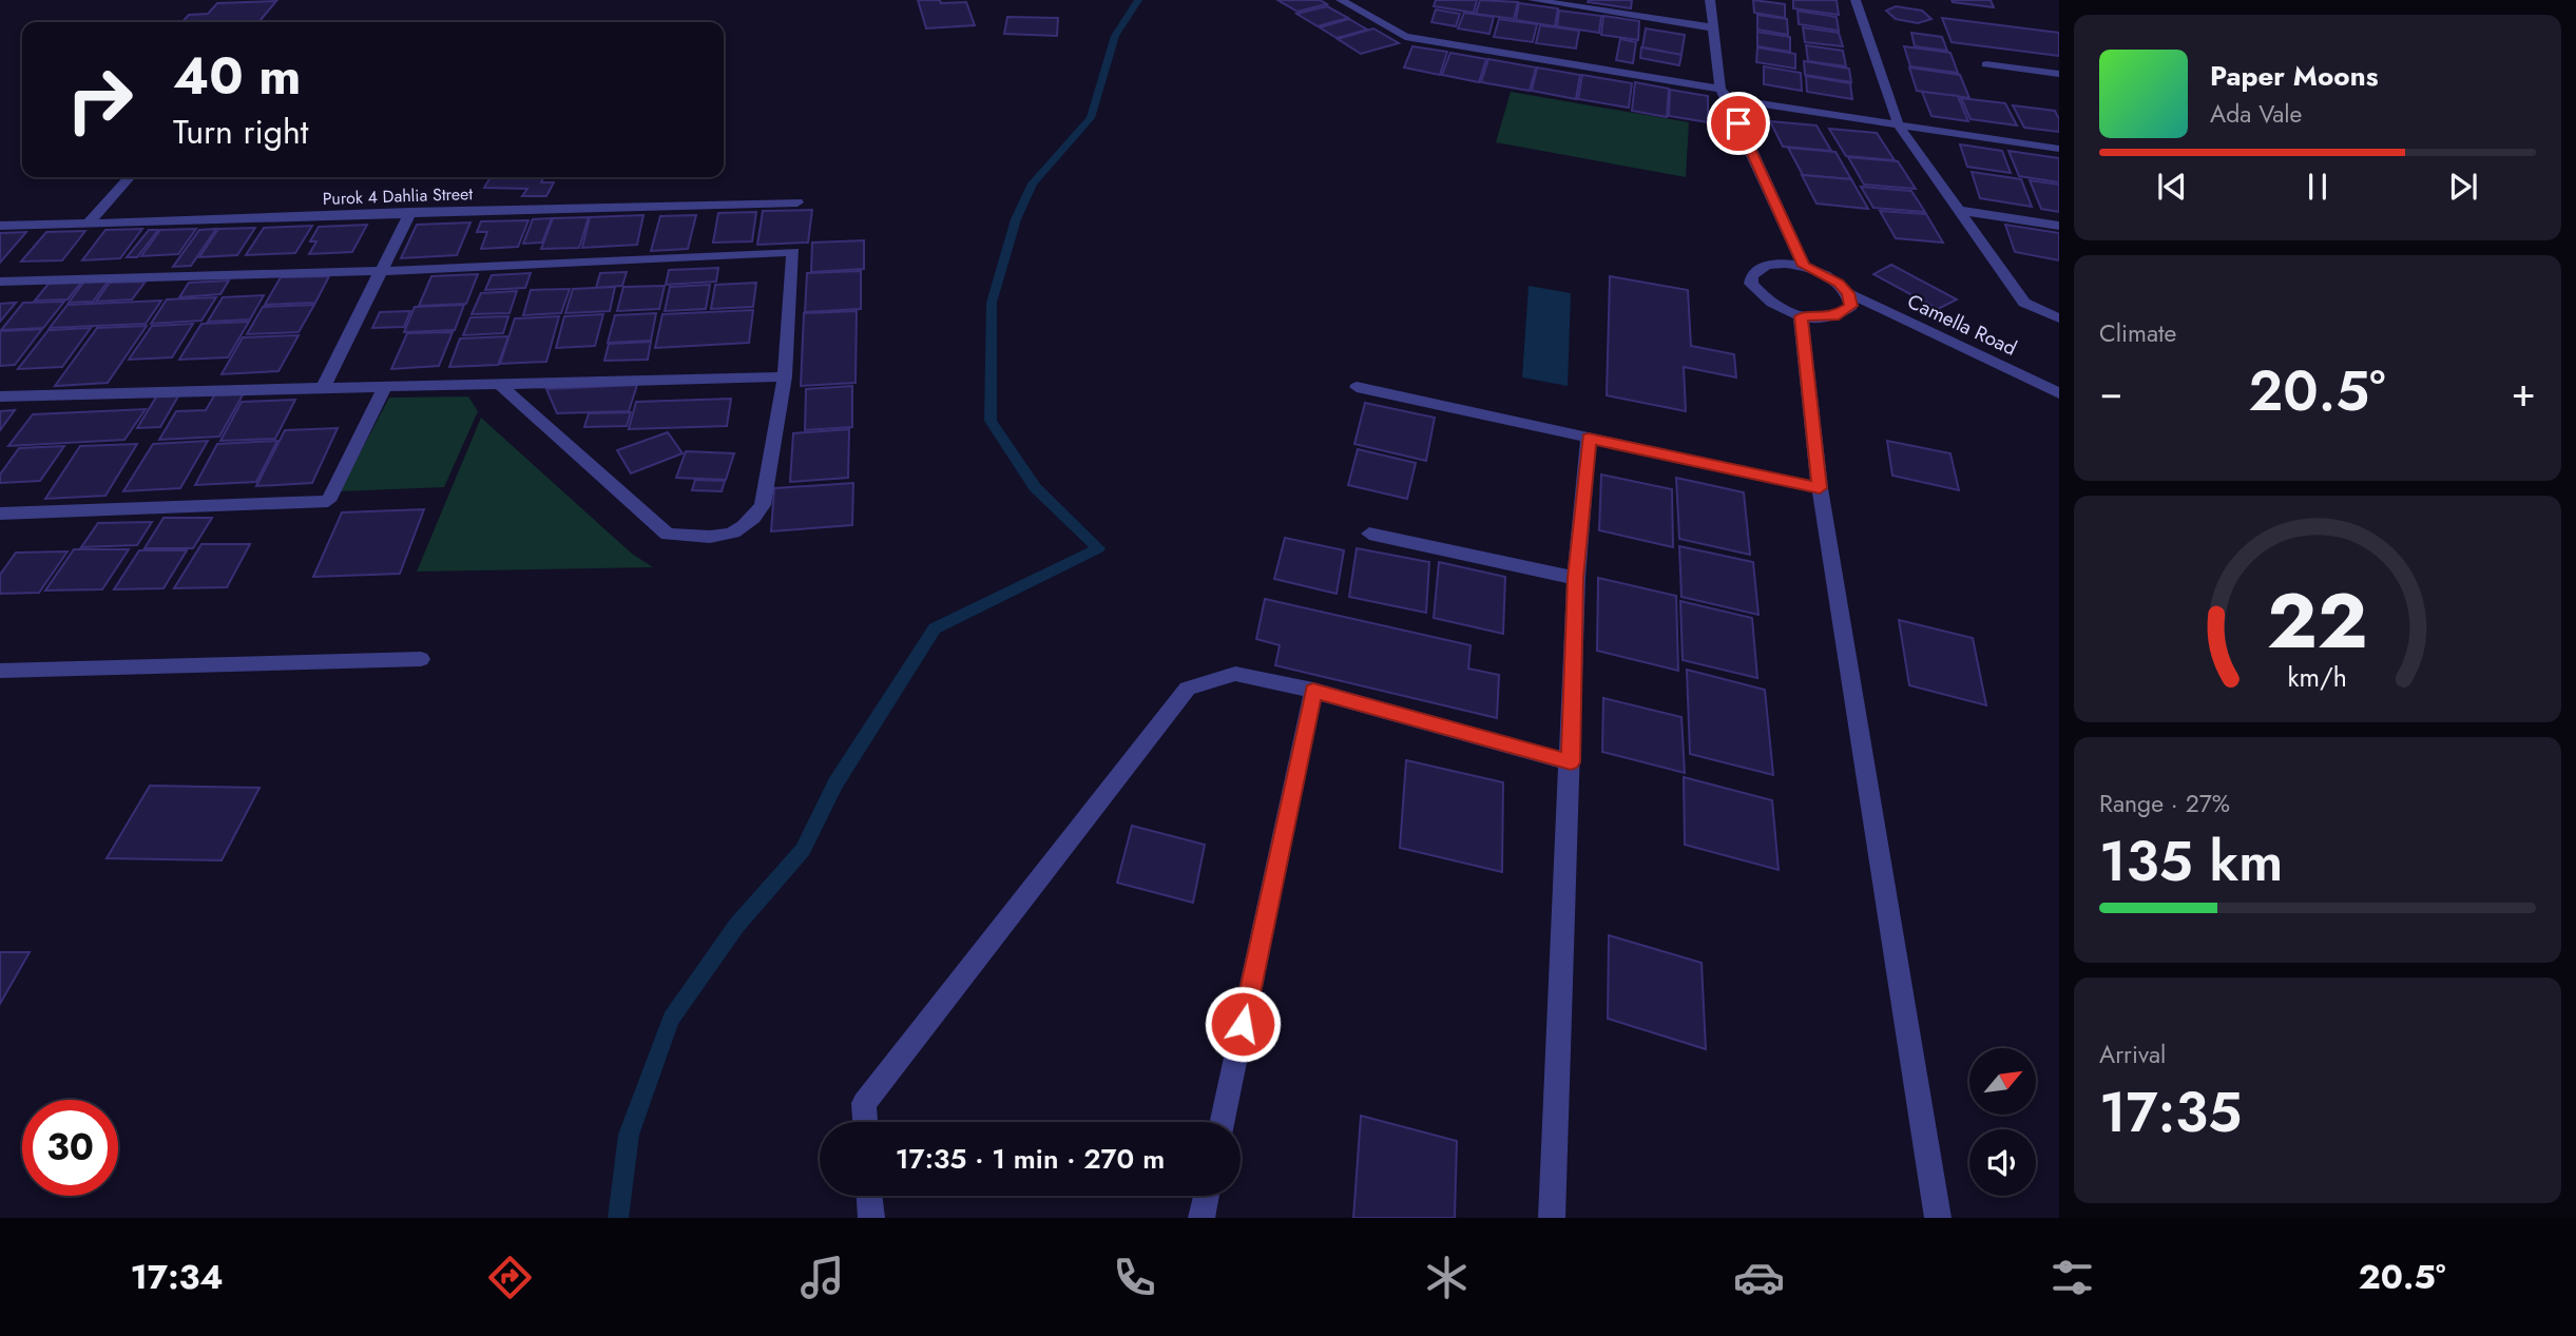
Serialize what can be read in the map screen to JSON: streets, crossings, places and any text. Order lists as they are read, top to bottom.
{
  "streets": {
    "street": ["Purok 4 Dahlia Street", "Camella Road"]
  },
  "north": "top right",
  "page": {
    "turn": ["40 m", "Turn right"],
    "song": ["Paper Moons", "Ada Vale"],
    "tile": [
      "Climate",
      ["Range · 27%", "135 km"],
      ["Arrival", "17:35"]
    ],
    "heat": ["−", "20.5°", "+"],
    "limit": "30",
    "trip": "17:35 · 1 min · 270 m",
    "tabs": ["17:34", "20.5°"],
    "gauge": ["22", "km/h"]
  }
}
